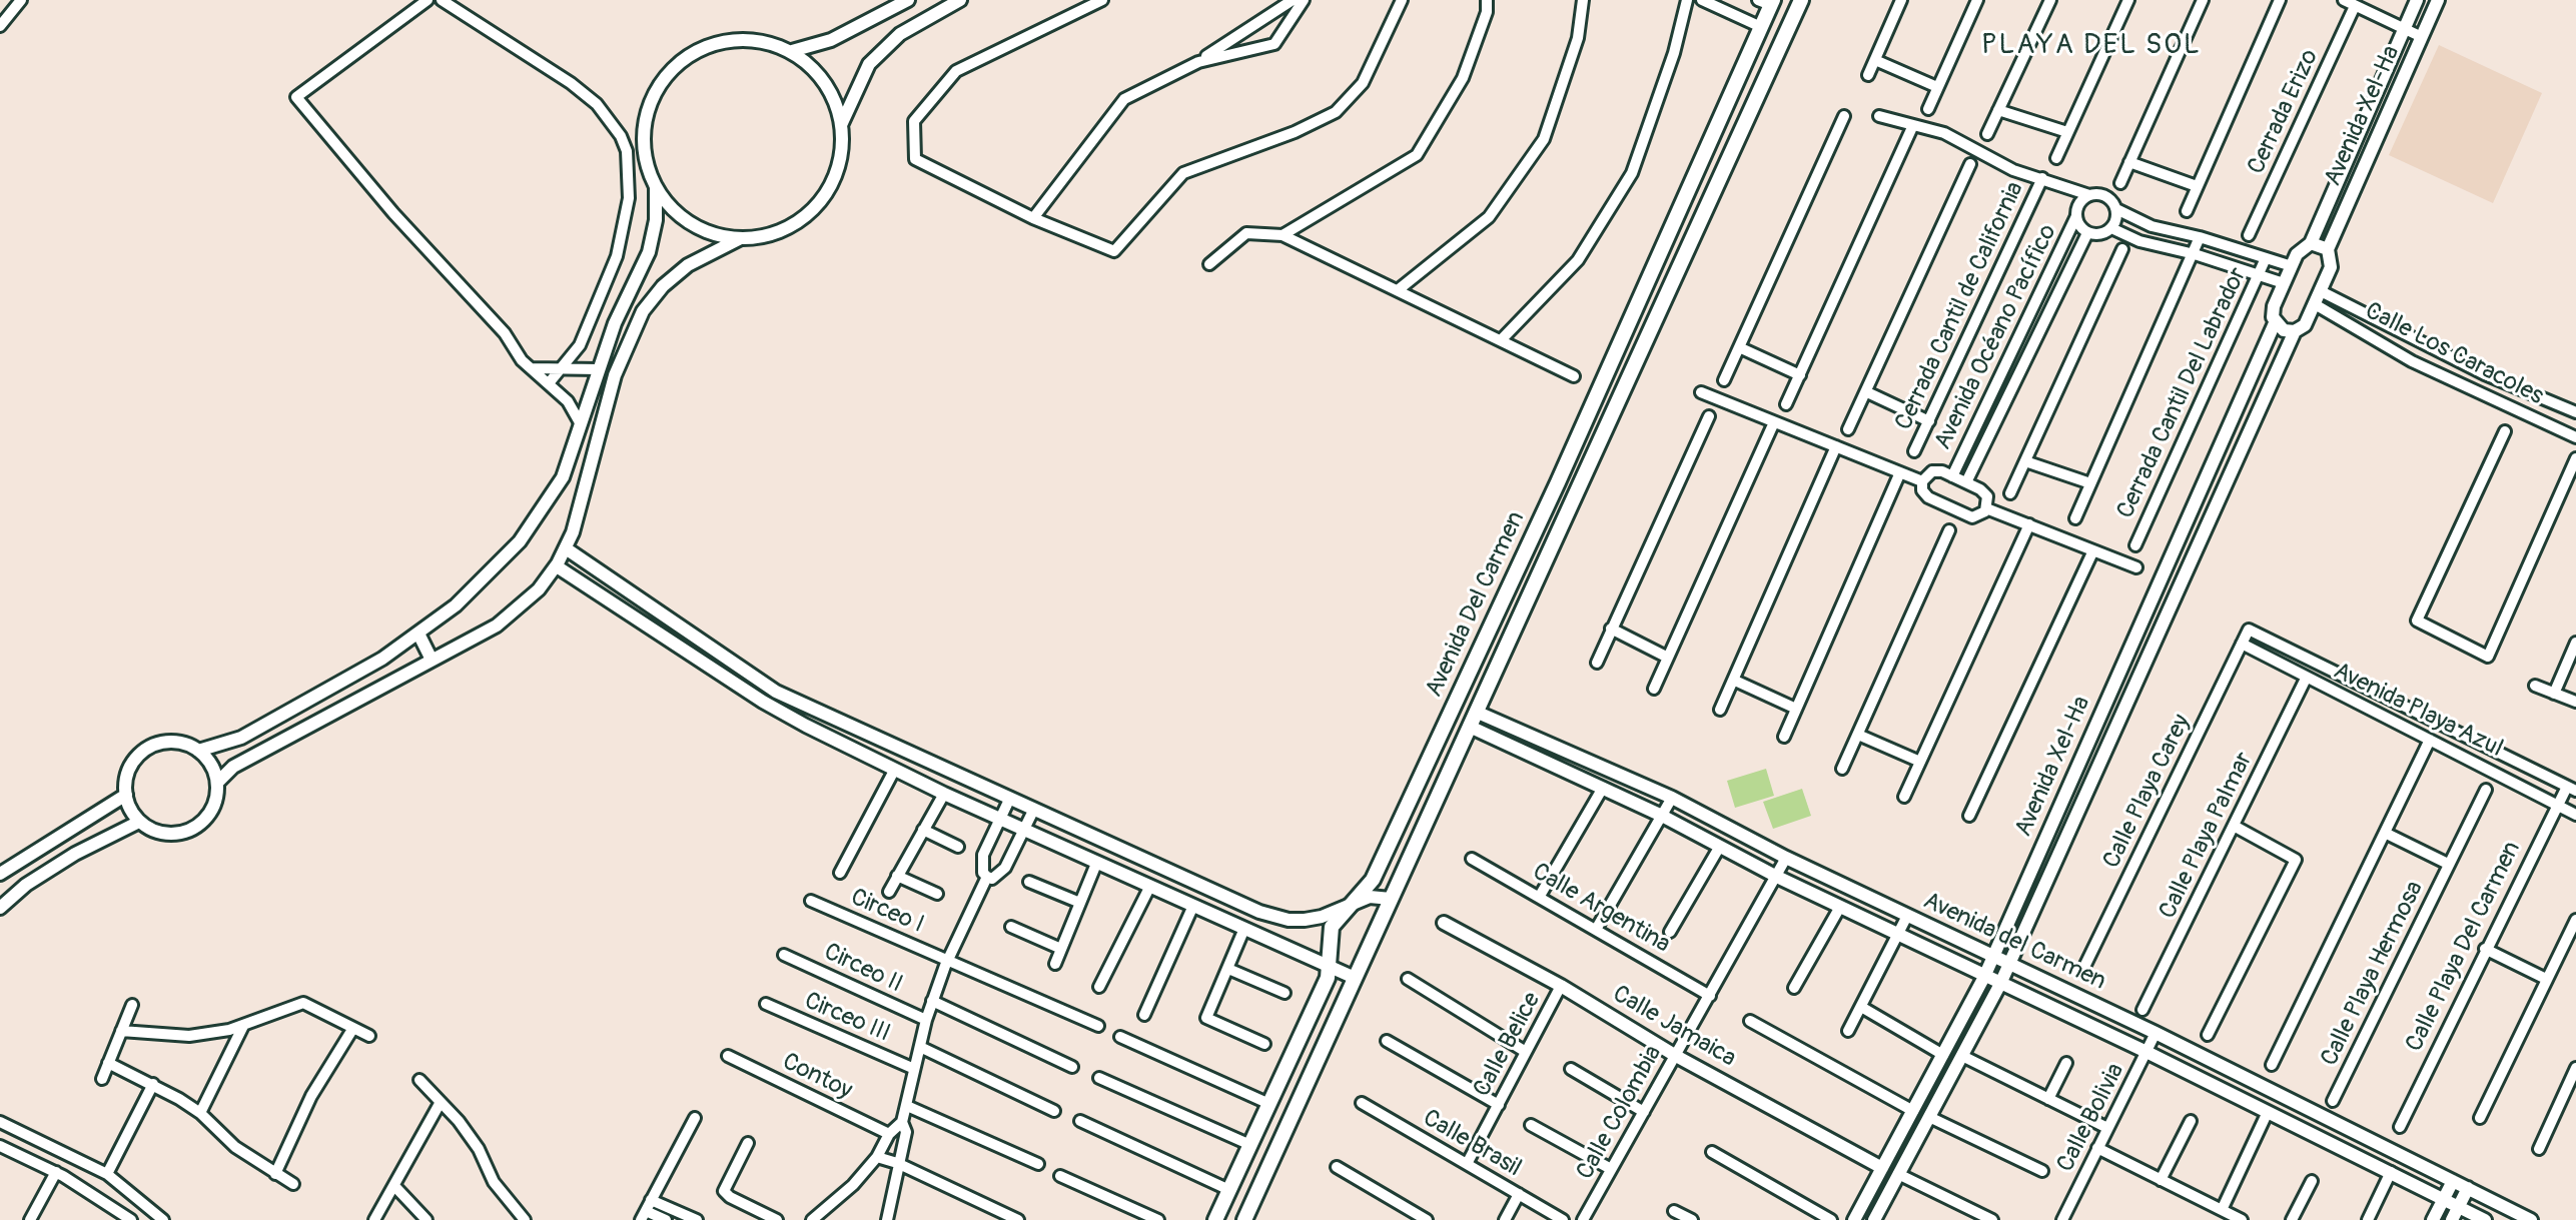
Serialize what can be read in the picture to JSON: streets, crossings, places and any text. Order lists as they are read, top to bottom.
{
  "streets": {
    "main road": ["Avenida Del Carmen"],
    "street": [
      "Cerrada Erizo",
      "Avenida Xel-Ha",
      "Cerrada Cantil de California",
      "Avenida Océano Pacífico",
      "Calle Los Caracoles",
      "Cerrada Cantil Del Labrador",
      "Avenida Playa Azul",
      "Calle Playa Carey",
      "Calle Playa Palmar",
      "Calle Argentina",
      "Circeo I",
      "Avenida del Carmen",
      "Calle Playa Del Carmen",
      "Circeo II",
      "Calle Playa Hermosa",
      "Circeo III",
      "Calle Jamaica",
      "Calle Belice",
      "Contoy",
      "Calle Colombia",
      "Calle Bolivia",
      "Calle Brasil"
    ]
  },
  "crossings": [
    ["Avenida Xel-Ha", "Calle Los Caracoles"],
    ["Avenida Xel-Ha", "Avenida del Carmen"],
    ["Avenida Xel-Ha", "Calle Jamaica"],
    ["Avenida Del Carmen", "Avenida del Carmen"],
    ["Avenida Playa Azul", "Calle Playa Carey"],
    ["Avenida Playa Azul", "Calle Playa Palmar"],
    ["Avenida Playa Azul", "Calle Playa Del Carmen"],
    ["Avenida Playa Azul", "Calle Playa Hermosa"],
    ["Calle Argentina", "Calle Colombia"],
    ["Avenida del Carmen", "Calle Colombia"],
    ["Avenida del Carmen", "Calle Bolivia"],
    ["Calle Jamaica", "Calle Belice"],
    ["Calle Jamaica", "Calle Colombia"],
    ["Calle Belice", "Calle Brasil"]
  ],
  "districts": ["PLAYA DEL SOL"]
}
